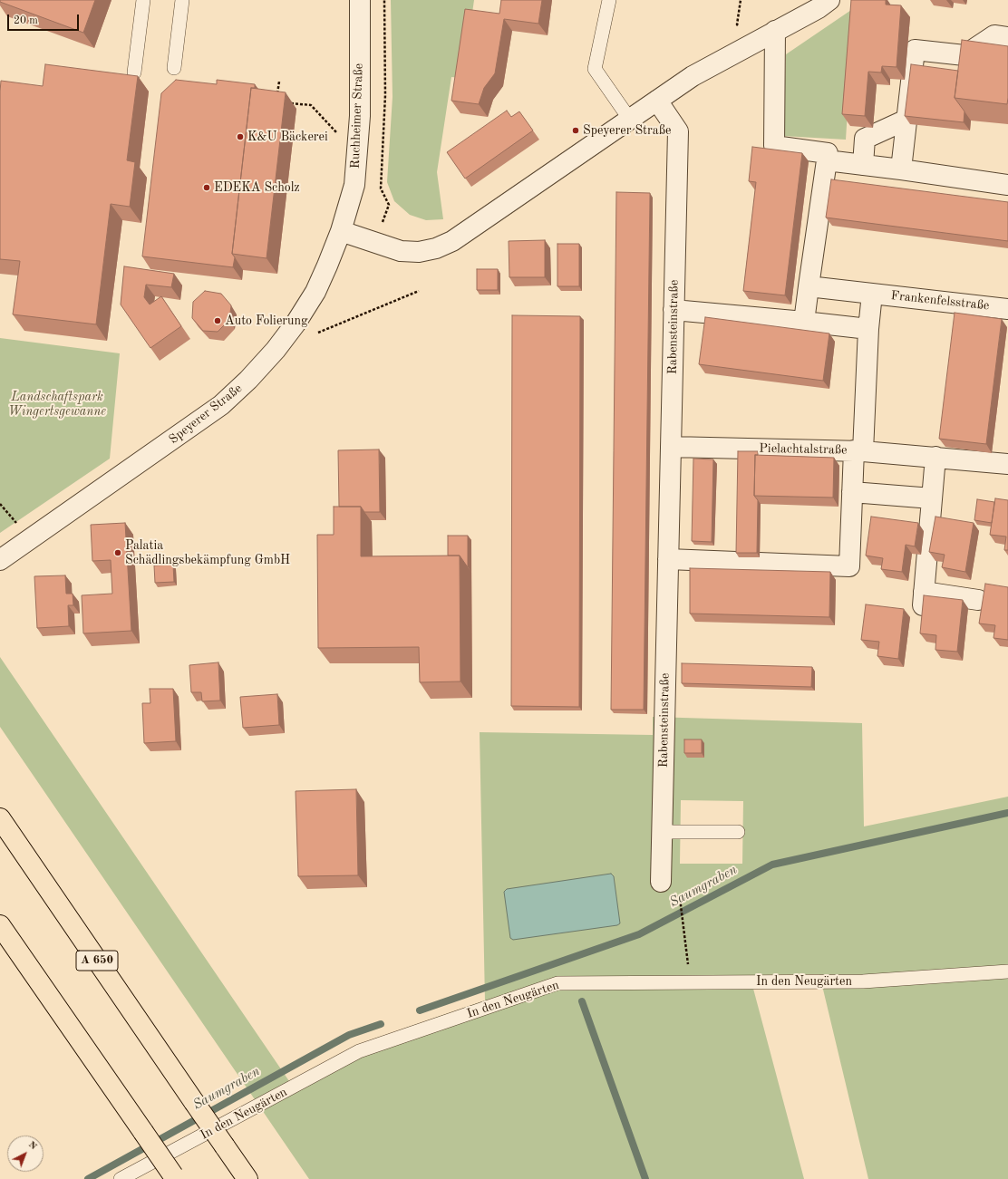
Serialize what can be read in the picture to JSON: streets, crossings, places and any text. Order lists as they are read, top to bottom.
{
  "streets": {
    "highway": ["A 650"],
    "street": [
      "Ruchheimer Straße",
      "Frankenfelsstraße",
      "Rabensteinstraße",
      "Speyerer Straße",
      "Pielachtalstraße"
    ],
    "lane": ["In den Neugärten"]
  },
  "crossings": [
    ["Ruchheimer Straße", "Speyerer Straße"],
    ["Frankenfelsstraße", "Pielachtalstraße"],
    ["Rabensteinstraße", "Pielachtalstraße"]
  ],
  "water": ["Saumgraben"],
  "parks": ["Landschaftspark Wingertsgewanne"],
  "places": [
    "Speyerer Straße",
    "K&U Bäckerei",
    "EDEKA Scholz",
    "Auto Folierung",
    "Palatia Schädlingsbekämpfung GmbH"
  ],
  "scale_bar": "20 m",
  "north": "top right"
}
